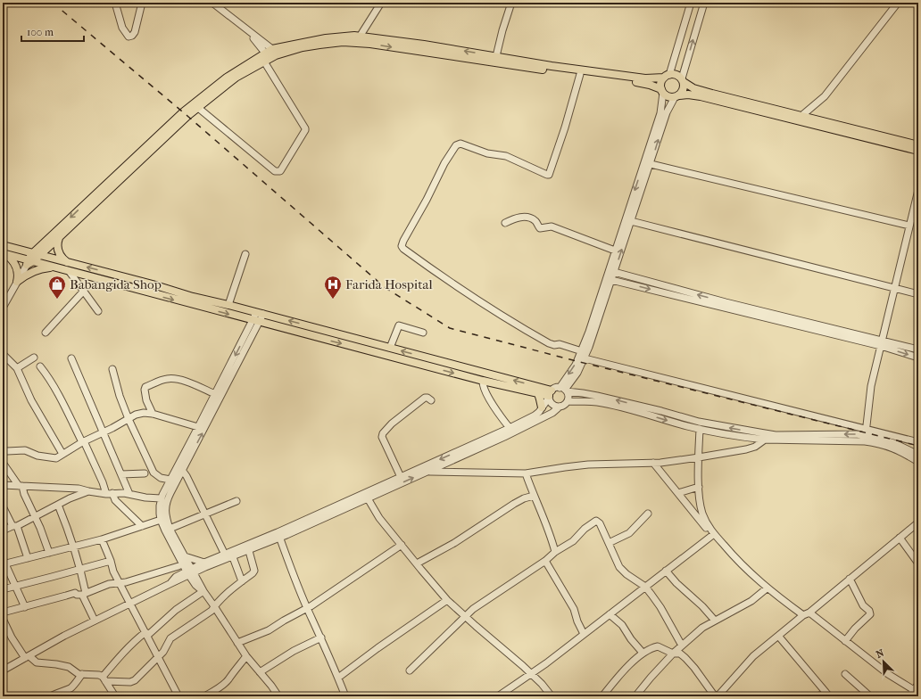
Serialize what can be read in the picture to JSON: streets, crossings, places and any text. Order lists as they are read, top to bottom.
{
  "places": {
    "shop": ["Babangida Shop"],
    "hospital": ["Farida Hospital"]
  },
  "scale_bar": "100 m",
  "north": "top left"
}
